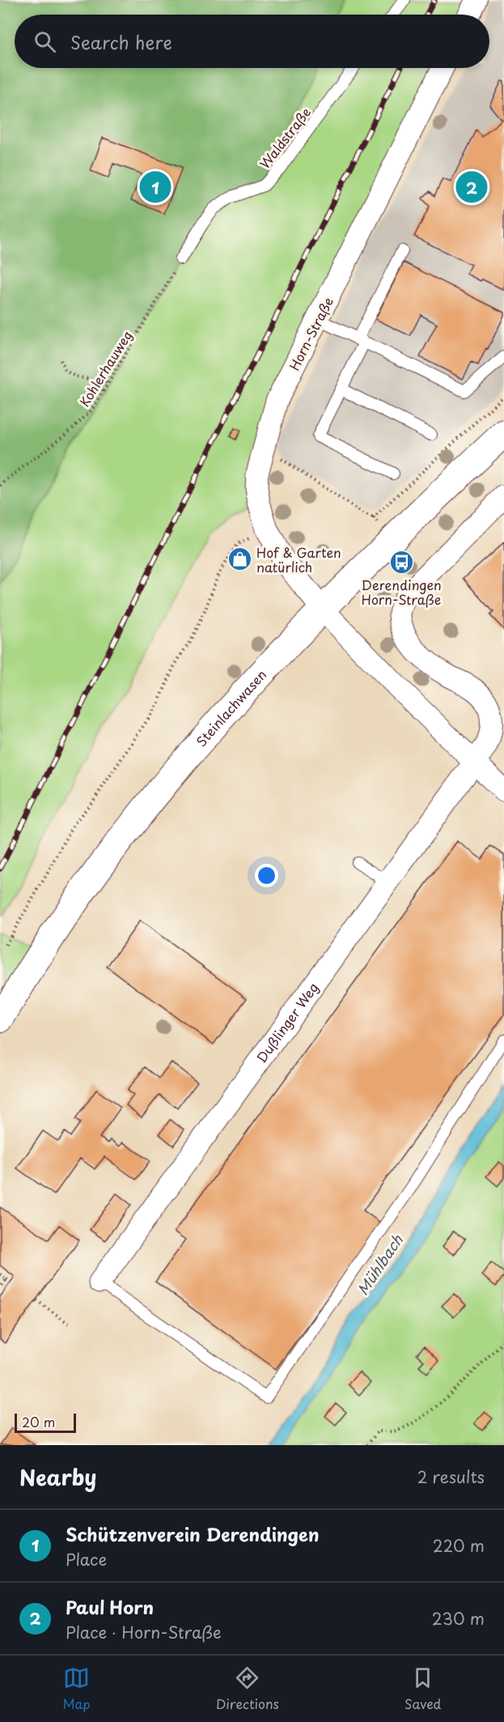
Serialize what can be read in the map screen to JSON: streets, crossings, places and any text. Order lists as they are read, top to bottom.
{
  "streets": {
    "street": ["Horn-Straße", "Steinlachwasen", "Dußlinger Weg"],
    "lane": ["Waldstraße"],
    "path": ["Kohlerhauweg"]
  },
  "crossings": [
    ["Waldstraße", "Kohlerhauweg"],
    ["Horn-Straße", "Steinlachwasen"]
  ],
  "water": ["Mühlbach"],
  "places": {
    "shop": ["Hof & Garten natürlich"],
    "bus stop": ["Derendingen Horn-Straße"]
  },
  "scale_bar": "20 m",
  "page": {
    "search": "Search here",
    "pins": ["1", "2"],
    "scale": "20 m",
    "heading": ["Nearby", "2 results"],
    "list": [
      {
        "mark": "1",
        "name": "Schützenverein Derendingen",
        "note": "Place",
        "value": "220 m"
      },
      {
        "mark": "2",
        "name": "Paul Horn",
        "note": "Place · Horn-Straße",
        "value": "230 m"
      }
    ],
    "nav": ["Map", "Directions", "Saved"]
  }
}
